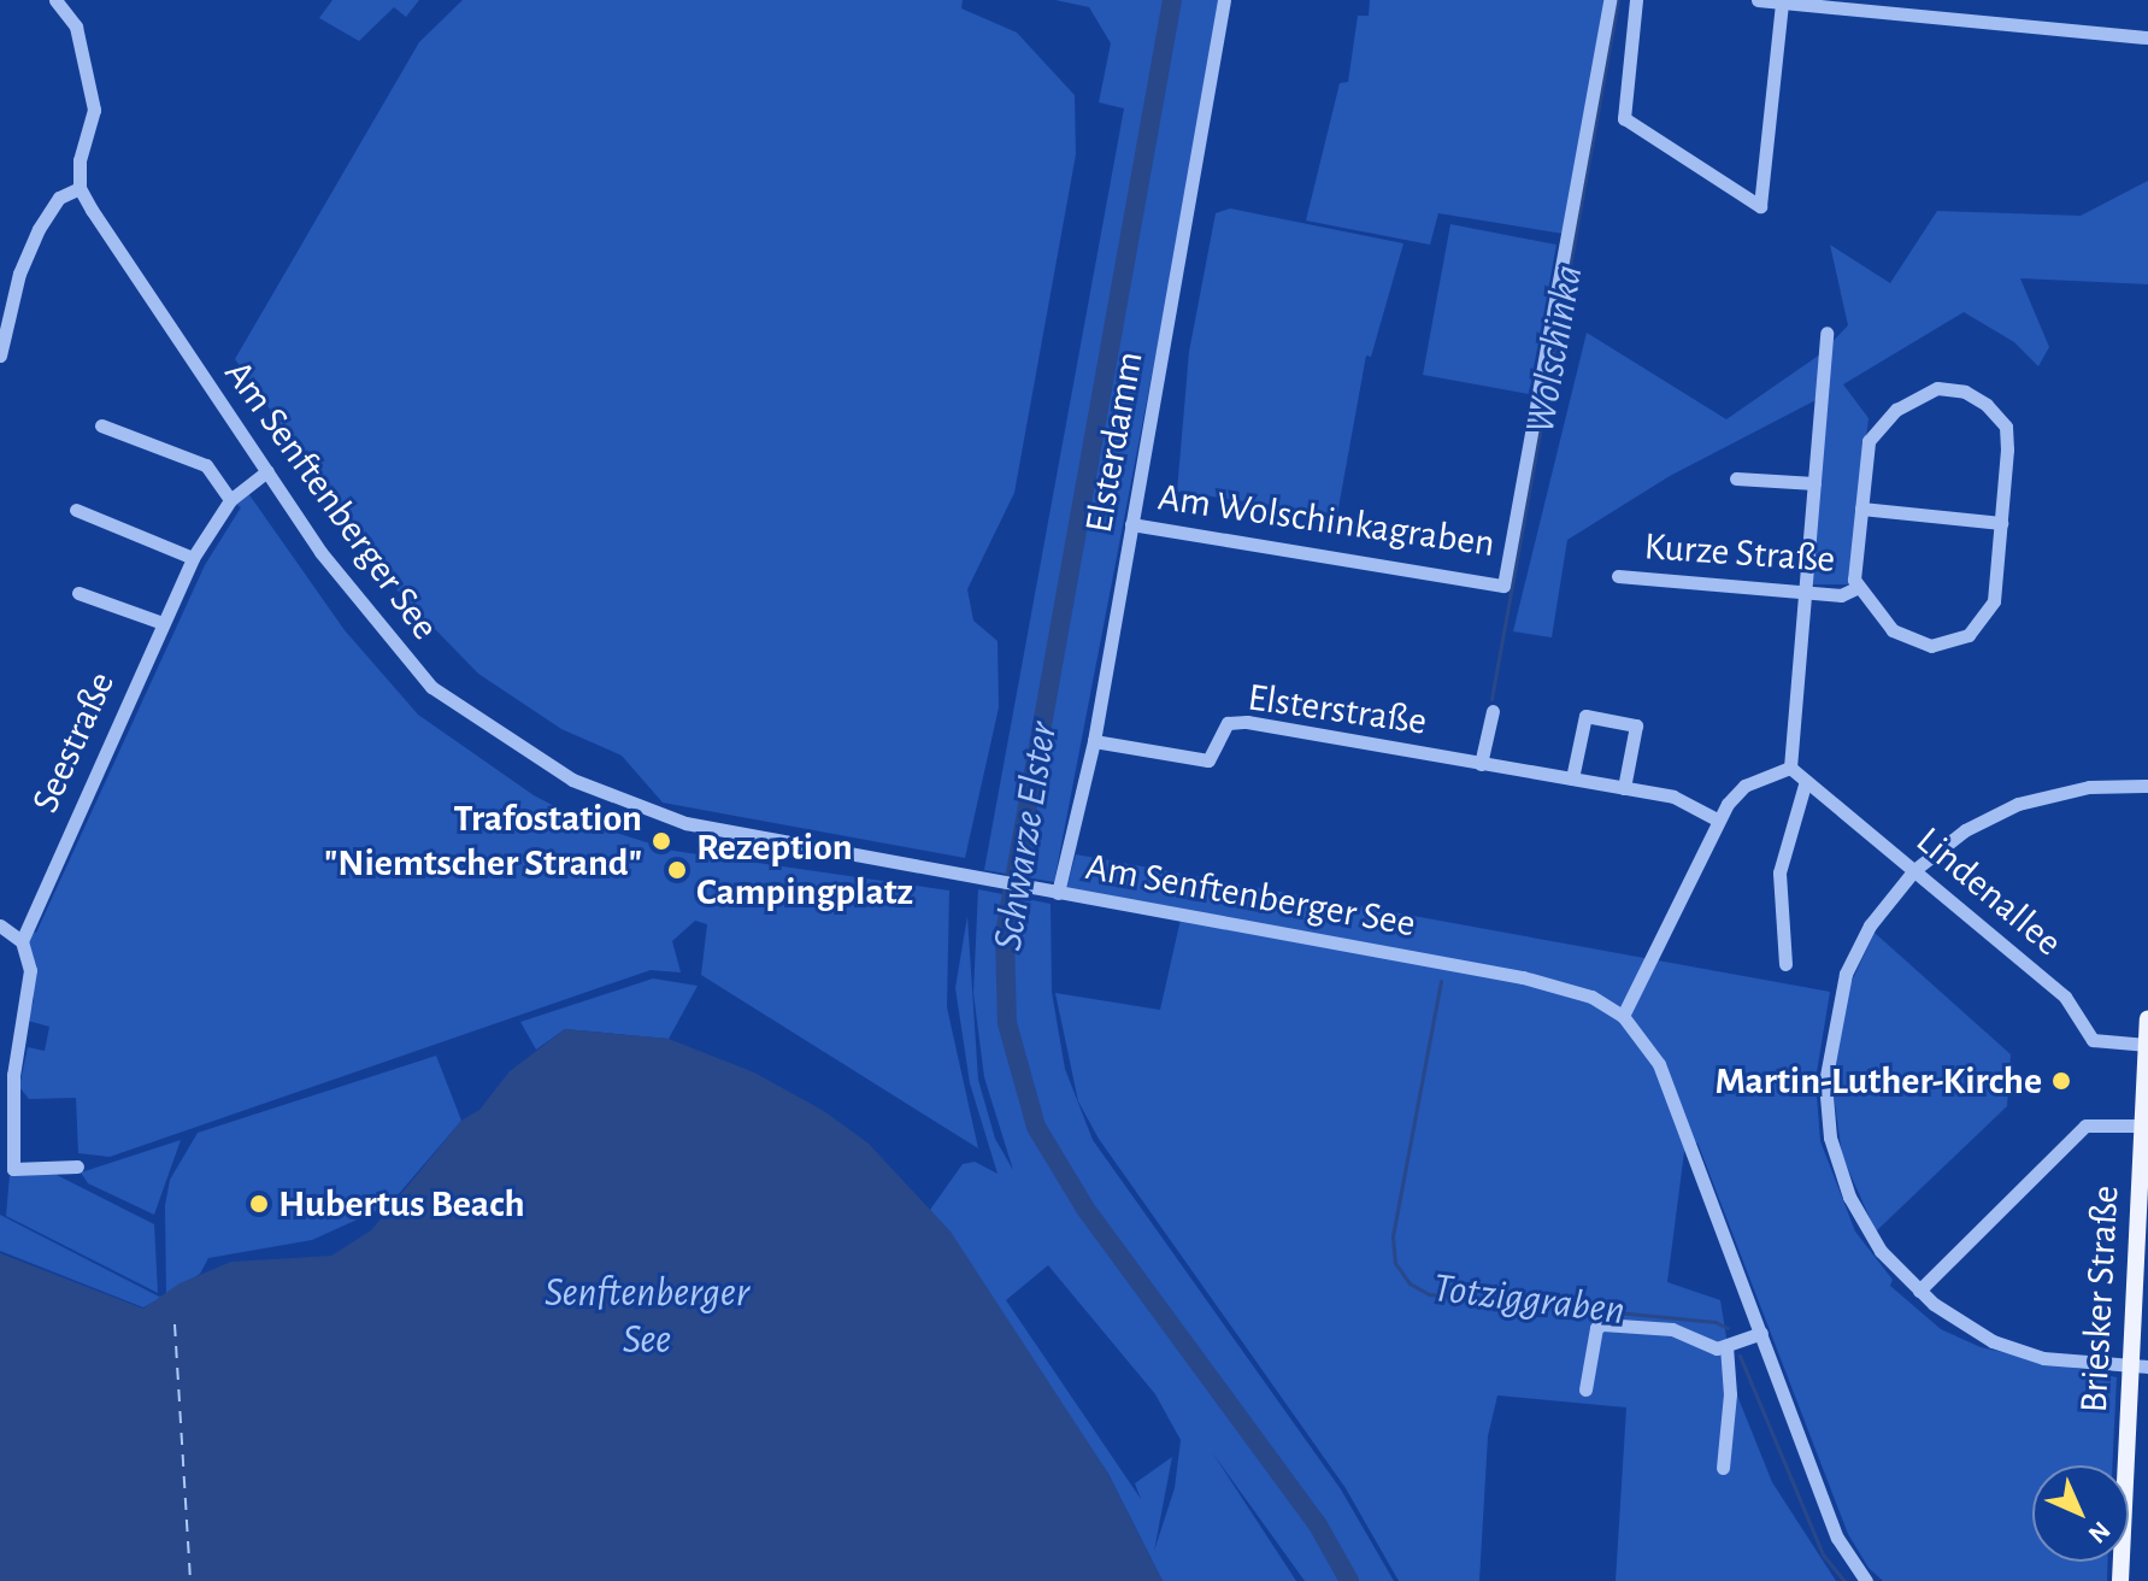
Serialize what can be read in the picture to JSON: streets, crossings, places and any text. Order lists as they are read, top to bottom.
{
  "streets": {
    "main road": ["Briesker Straße"],
    "street": [
      "Elsterdamm",
      "Am Senftenberger See",
      "Am Wolschinkagraben",
      "Kurze Straße",
      "Elsterstraße",
      "Seestraße",
      "Lindenallee"
    ]
  },
  "crossings": [
    ["Elsterdamm", "Am Senftenberger See"],
    ["Elsterdamm", "Am Wolschinkagraben"],
    ["Elsterdamm", "Elsterstraße"],
    ["Am Senftenberger See", "Seestraße"],
    ["Lindenallee", "Briesker Straße"]
  ],
  "water": [
    "Wolschinka",
    "Schwarze Elster",
    "Senftenberger See",
    "Totziggraben"
  ],
  "places": [
    "Trafostation \"Niemtscher Strand\"",
    "Rezeption Campingplatz",
    "Martin-Luther-Kirche",
    "Hubertus Beach"
  ],
  "north": "bottom right"
}
